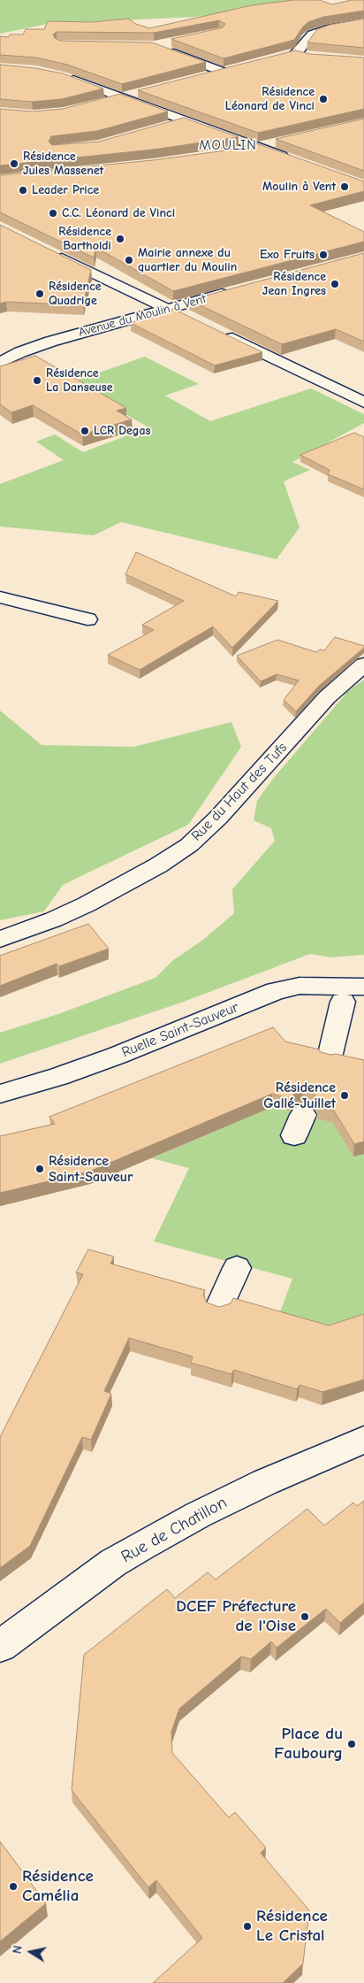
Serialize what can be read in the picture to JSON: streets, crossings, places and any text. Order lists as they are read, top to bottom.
{
  "streets": {
    "street": [
      "Avenue du Moulin à Vent",
      "Rue du Haut des Tufs",
      "Ruelle Saint-Sauveur",
      "Rue de Chatillon"
    ]
  },
  "districts": ["MOULIN"],
  "places": [
    "Résidence Léonard de Vinci",
    "Résidence Jules Massenet",
    "Moulin à Vent",
    "Leader Price",
    "C.C. Léonard de Vinci",
    "Résidence Bartholdi",
    "Exo Fruits",
    "Mairie annexe du quartier du Moulin",
    "Résidence Jean Ingres",
    "Résidence Quadrige",
    "Résidence La Danseuse",
    "LCR Degas",
    "Résidence Gallé-Juillet",
    "Résidence Saint-Sauveur",
    "DCEF Préfecture de l'Oise",
    "Place du Faubourg",
    "Résidence Camélia",
    "Résidence Le Cristal"
  ],
  "north": "left"
}
